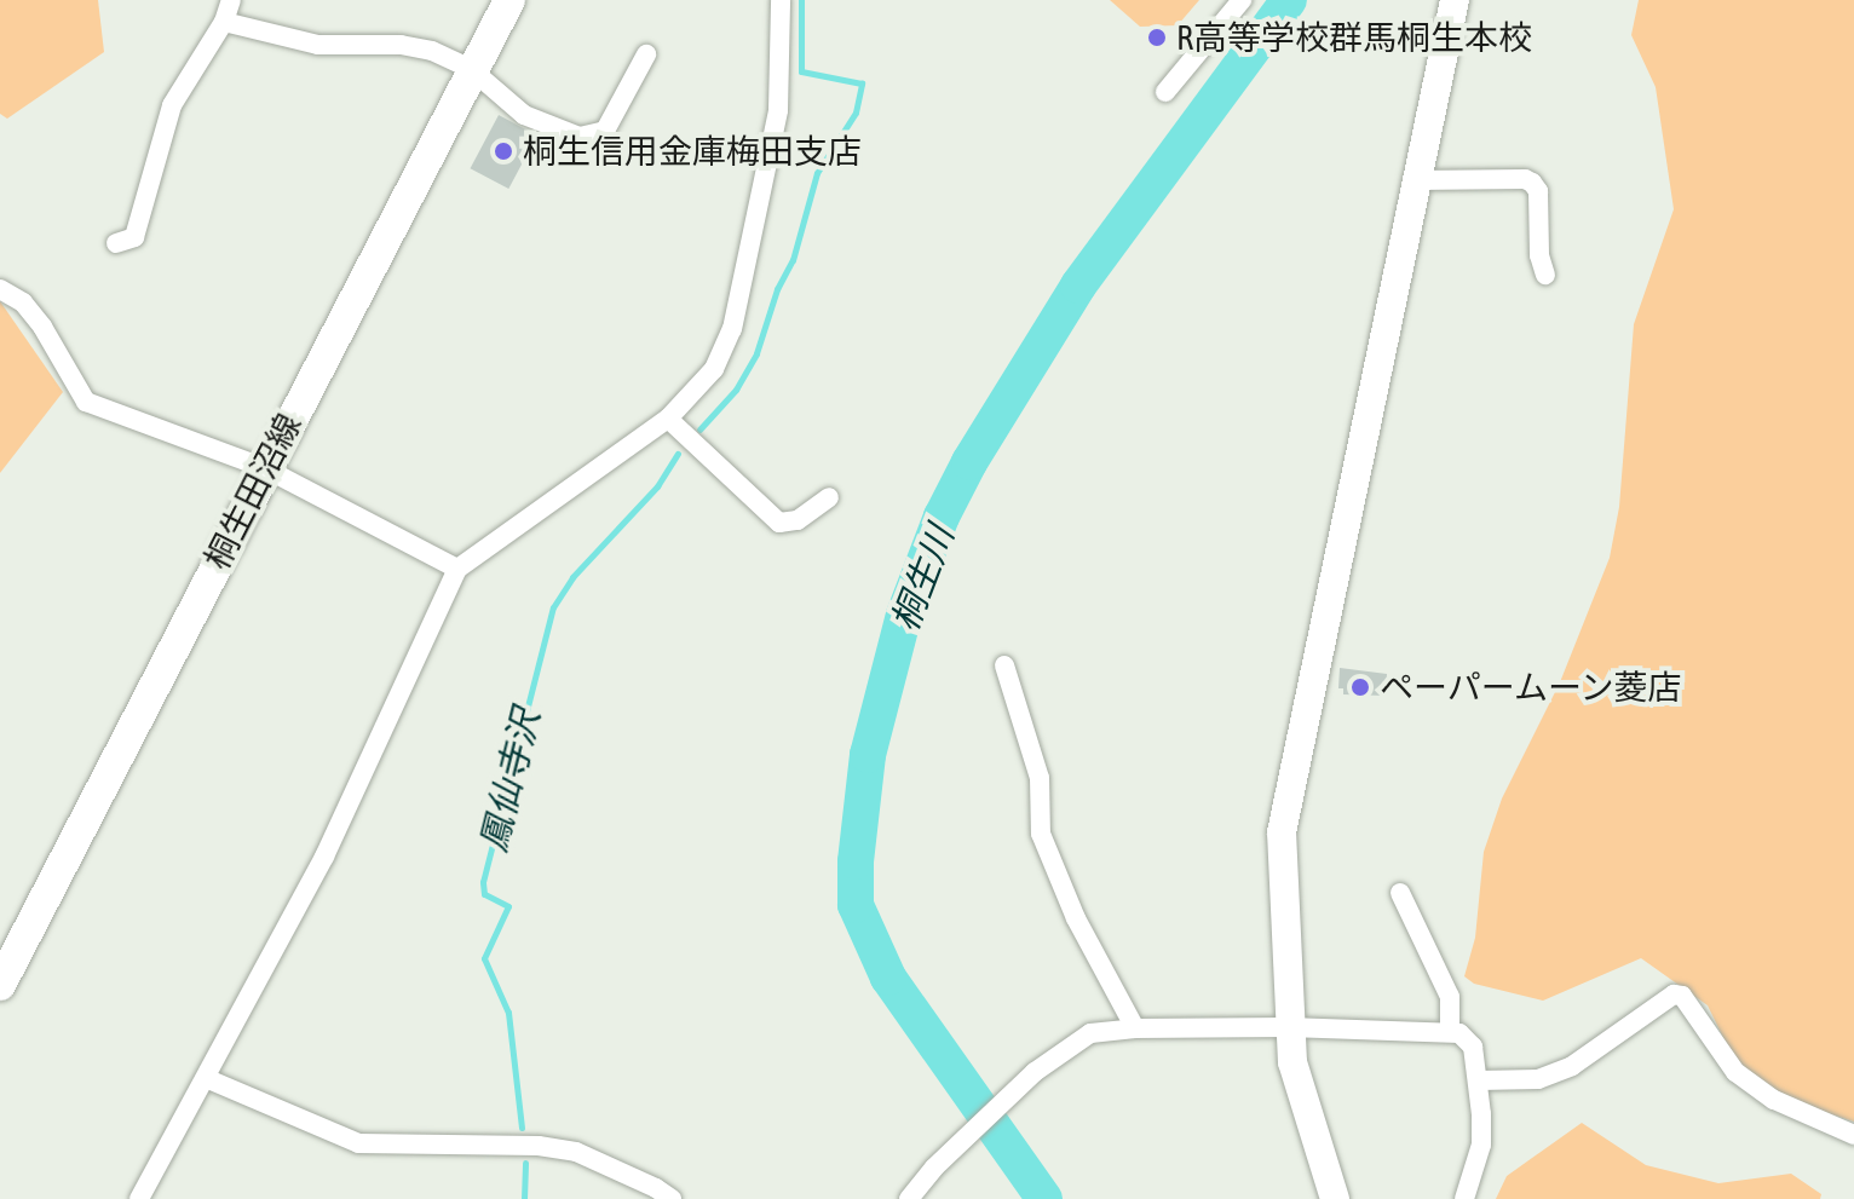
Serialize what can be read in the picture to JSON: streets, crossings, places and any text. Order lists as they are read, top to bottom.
{
  "streets": {
    "main road": ["桐生田沼線"]
  },
  "water": ["桐生川", "鳳仙寺沢"],
  "places": ["R高等学校群馬桐生本校", "桐生信用金庫梅田支店", "ペーパームーン菱店"]
}
